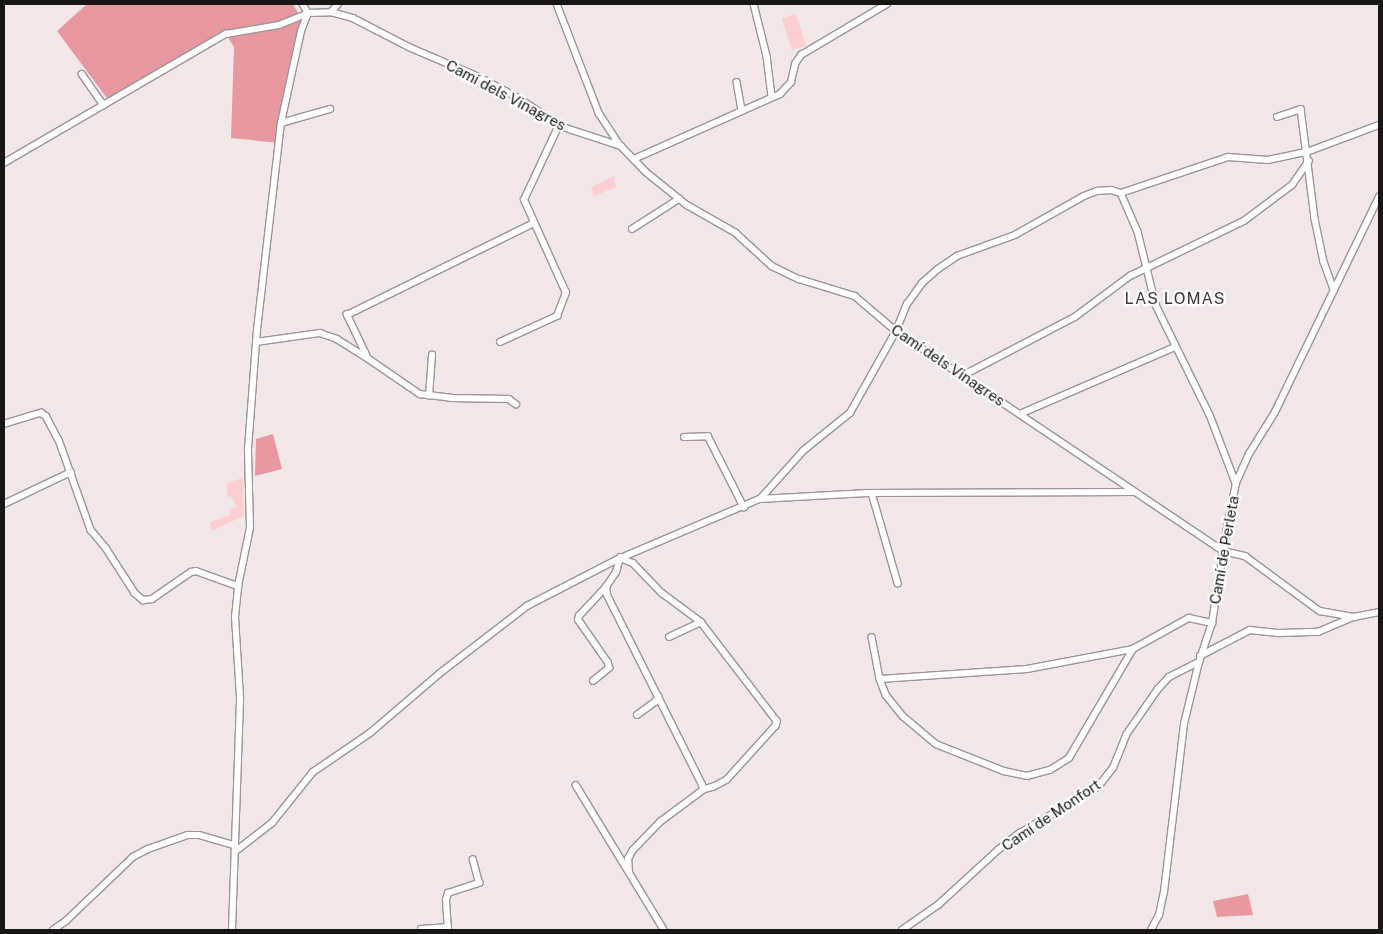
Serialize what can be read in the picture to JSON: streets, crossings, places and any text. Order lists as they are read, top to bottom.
{
  "streets": {
    "street": ["Camí dels Vinagres", "Camí de Perleta", "Camí de Monfort"]
  },
  "crossings": [
    ["Camí dels Vinagres", "Camí de Perleta"],
    ["Camí de Perleta", "Camí de Monfort"]
  ],
  "districts": ["LAS LOMAS"]
}
